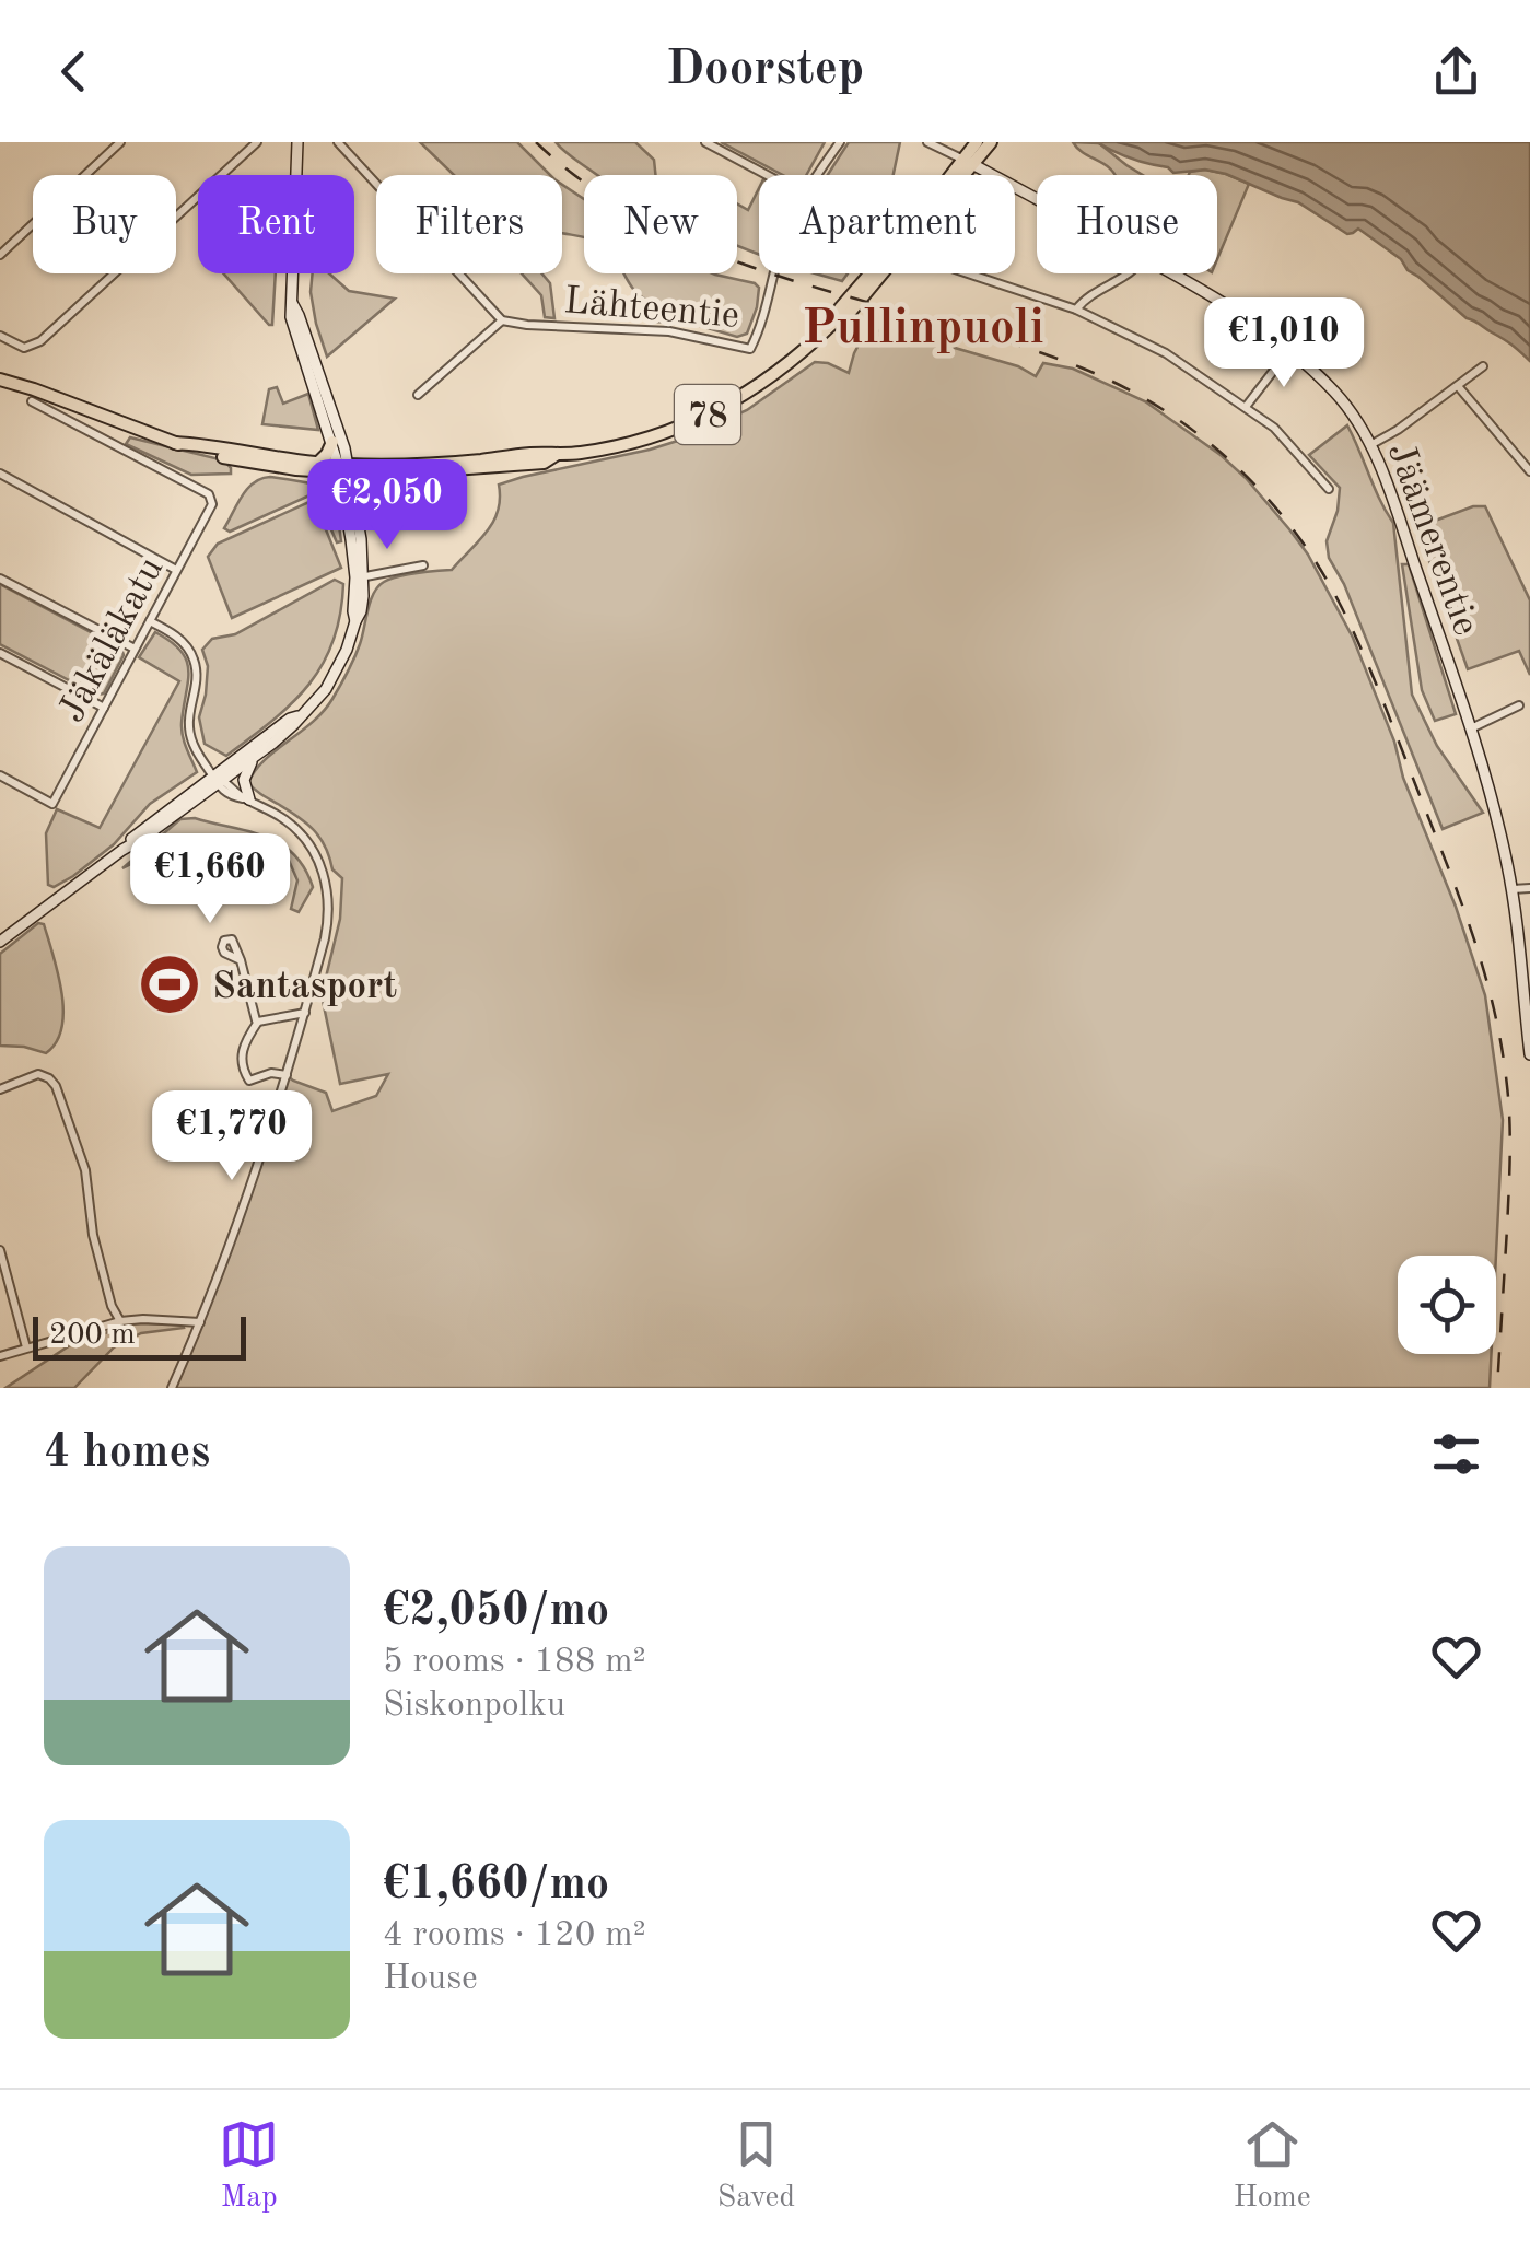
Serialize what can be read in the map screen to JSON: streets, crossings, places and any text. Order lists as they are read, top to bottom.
{
  "streets": {
    "main road": ["78"],
    "street": ["Lähteentie", "Jäämerentie", "Jäkäläkatu"]
  },
  "crossings": [
    ["78", "Jäämerentie"]
  ],
  "districts": ["Pullinpuoli"],
  "places": {
    "sports": ["Santasport"]
  },
  "scale_bar": "200 m",
  "page": {
    "header": "Doorstep",
    "chip": [
      "Buy",
      "Rent",
      "Filters",
      "New",
      "Apartment",
      "House"
    ],
    "price": [
      "€1,010",
      "€2,050",
      "€1,660",
      "€1,770"
    ],
    "scale": "200 m",
    "heading": "4 homes",
    "list": [
      {
        "name": "€2,050/mo",
        "note": "5 rooms · 188 m² · Siskonpolku"
      },
      {
        "name": "€1,660/mo",
        "note": "4 rooms · 120 m² · House"
      }
    ],
    "tabs": ["Map", "Saved", "Home"]
  }
}
